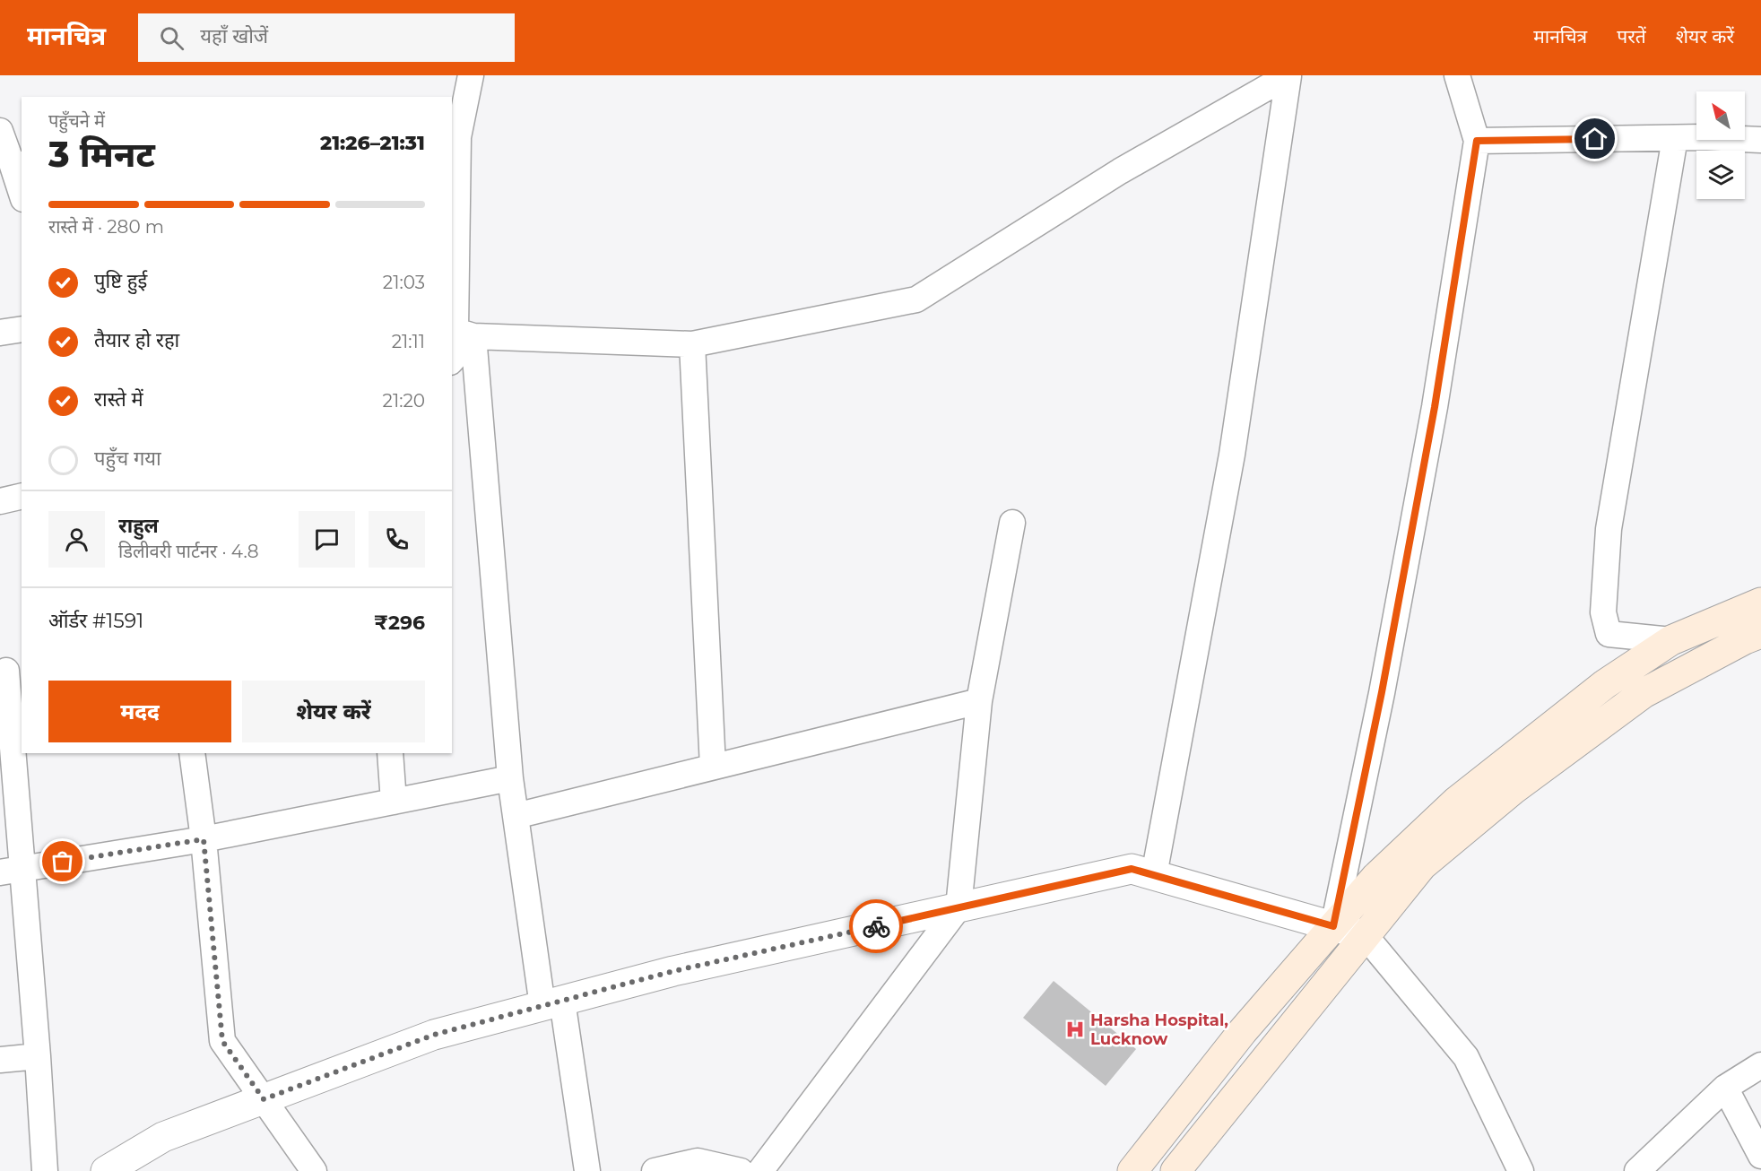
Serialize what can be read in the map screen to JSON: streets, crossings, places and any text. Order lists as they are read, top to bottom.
{
  "places": {
    "hospital": ["Harsha Hospital, Lucknow"]
  },
  "north": "top left",
  "page": {
    "header": "मानचित्र",
    "search": "यहाँ खोजें",
    "nav": ["मानचित्र", "परतें", "शेयर करें"],
    "heading": ["3 मिनट", "पहुँचने में", "21:26–21:31"],
    "panel": [
      "राहुल",
      "डिलीवरी पार्टनर · 4.8",
      "ऑर्डर #1591",
      "₹296"
    ],
    "bar": "रास्ते में · 280 m",
    "list": [
      ["पुष्टि हुई", "21:03"],
      ["तैयार हो रहा", "21:11"],
      ["रास्ते में", "21:20"],
      "पहुँच गया"
    ],
    "buttons": ["मदद", "शेयर करें"]
  }
}
